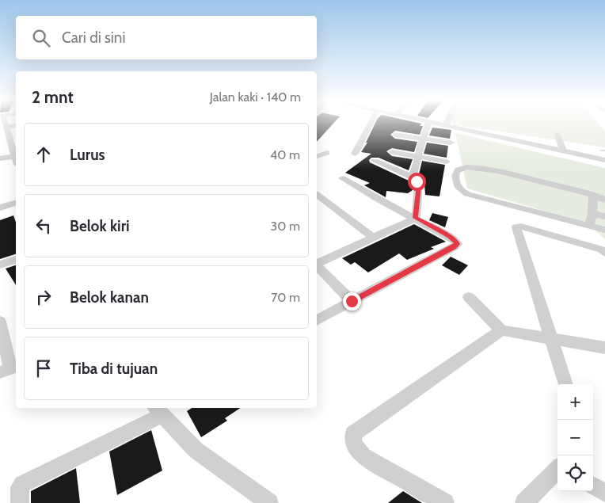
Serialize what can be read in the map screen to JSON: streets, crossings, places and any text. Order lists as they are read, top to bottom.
{
  "page": {
    "search": "Cari di sini",
    "heading": ["2 mnt", "Jalan kaki · 140 m"],
    "list": [
      ["Lurus", "40 m"],
      ["Belok kiri", "30 m"],
      ["Belok kanan", "70 m"],
      "Tiba di tujuan"
    ],
    "map_buttons": ["+", "−"]
  }
}
